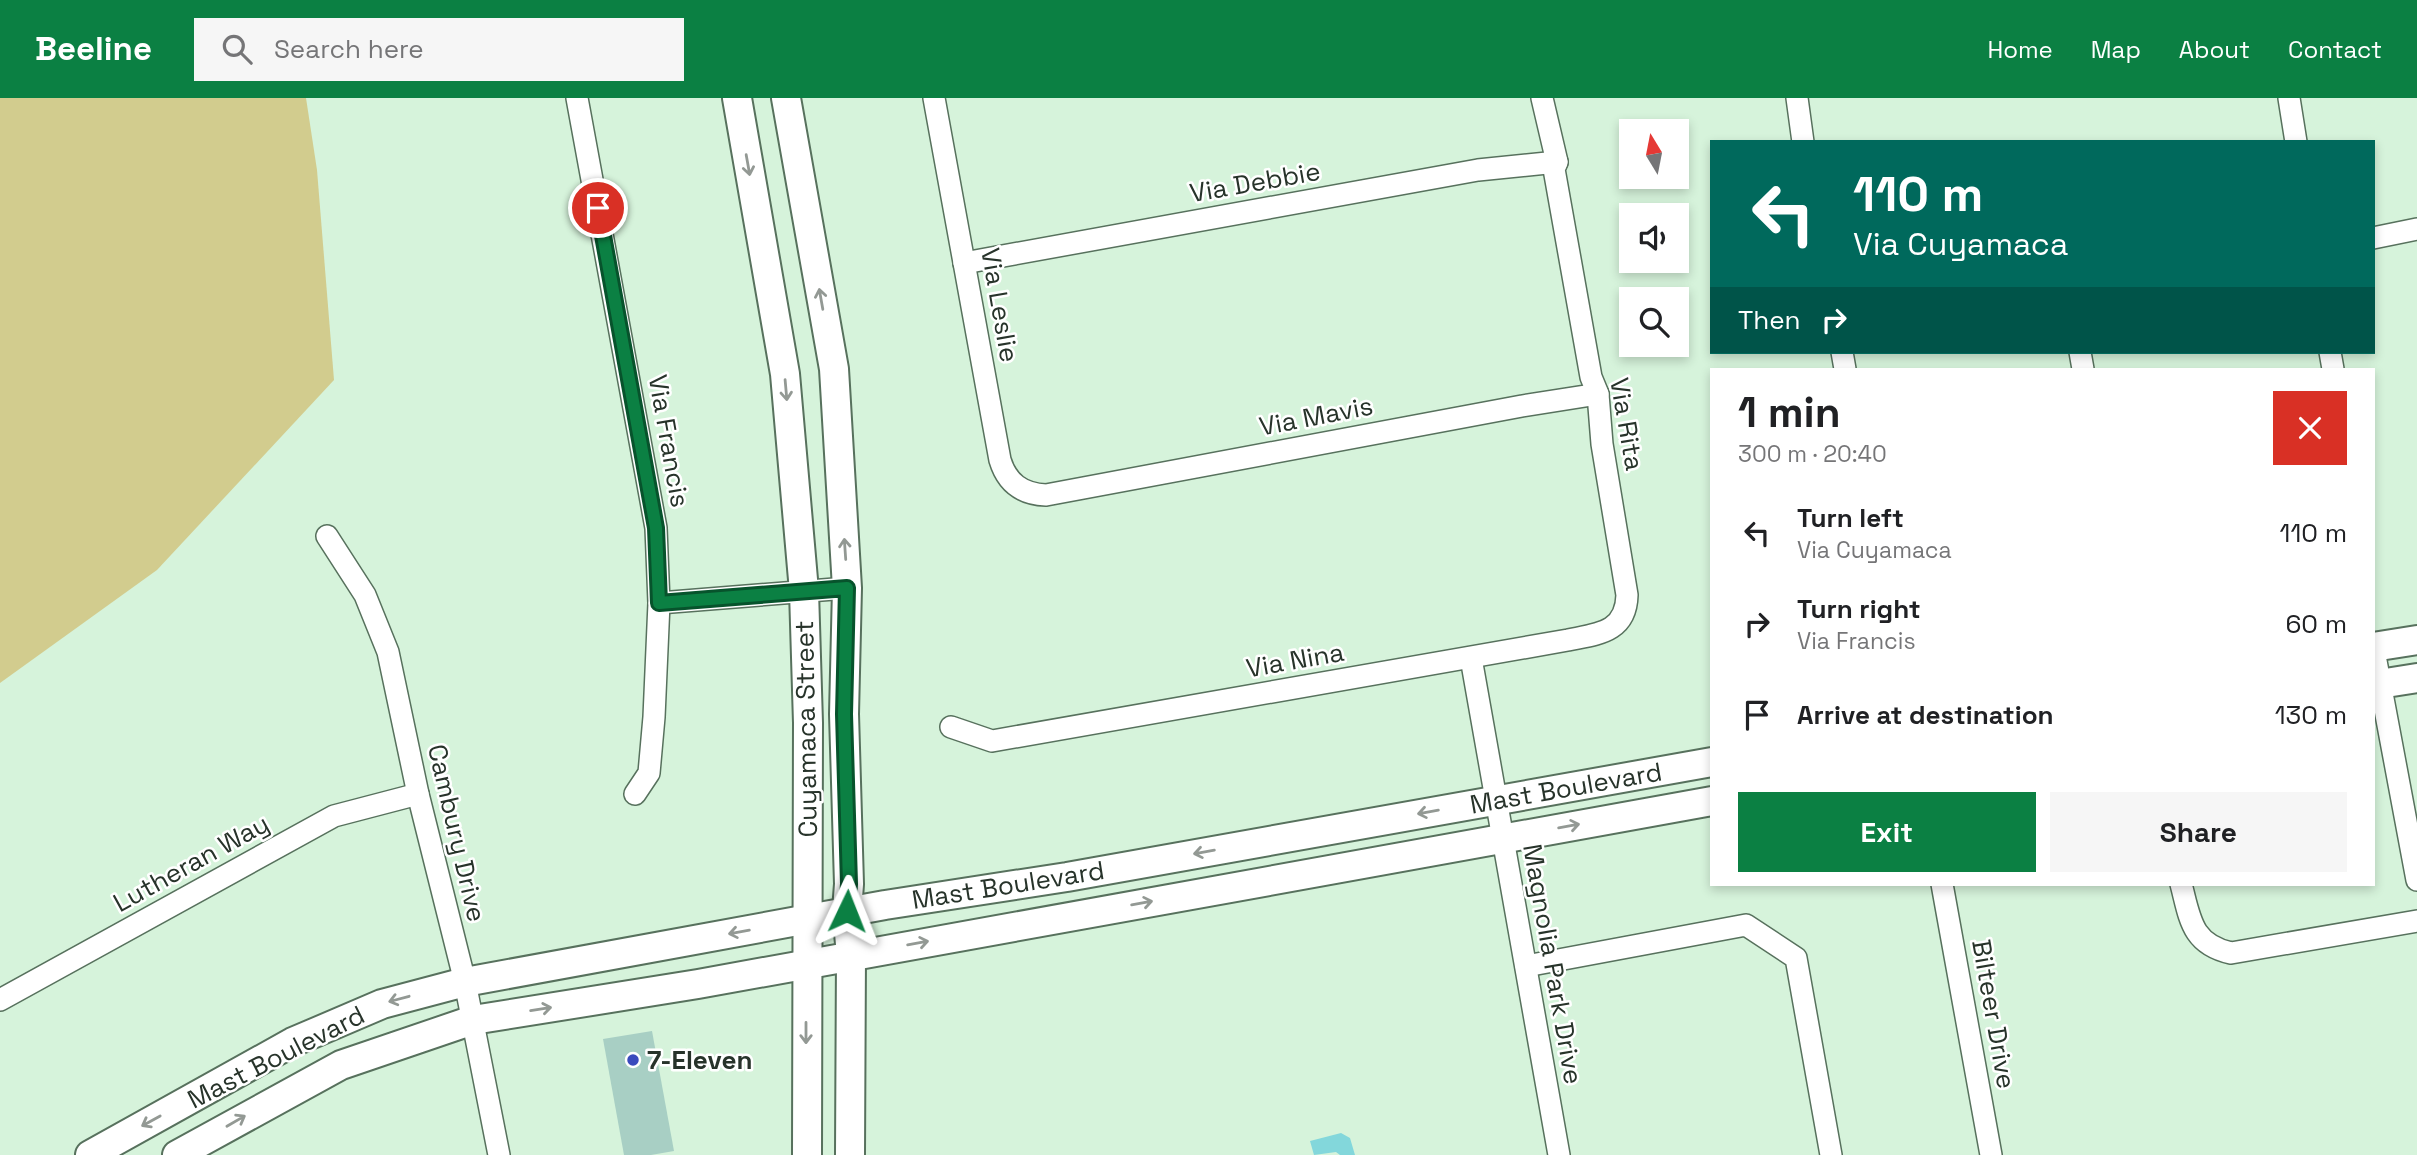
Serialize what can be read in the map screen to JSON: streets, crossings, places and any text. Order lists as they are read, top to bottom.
{
  "streets": {
    "main road": ["Cuyamaca Street", "Mast Boulevard"],
    "street": [
      "Via Debbie",
      "Via Leslie",
      "Via Mavis",
      "Via Rita",
      "Via Francis",
      "Via Nina",
      "Cambury Drive",
      "Lutheran Way",
      "Magnolia Park Drive",
      "Bilteer Drive"
    ]
  },
  "crossings": [
    ["Via Debbie", "Via Leslie"],
    ["Via Debbie", "Via Rita"],
    ["Via Leslie", "Via Mavis"],
    ["Via Mavis", "Via Rita"],
    ["Via Rita", "Via Nina"],
    ["Via Nina", "Magnolia Park Drive"],
    ["Cuyamaca Street", "Mast Boulevard"],
    ["Mast Boulevard", "Cambury Drive"],
    ["Mast Boulevard", "Magnolia Park Drive"],
    ["Cambury Drive", "Lutheran Way"]
  ],
  "places": ["7-Eleven"],
  "north": "top",
  "page": {
    "header": "Beeline",
    "search": "Search here",
    "nav": [
      "Home",
      "Map",
      "About",
      "Contact"
    ],
    "turn": ["110 m", "Via Cuyamaca"],
    "then": "Then",
    "heading": ["1 min", "300 m · 20:40"],
    "list": [
      {
        "name": "Turn left",
        "note": "Via Cuyamaca",
        "value": "110 m"
      },
      {
        "name": "Turn right",
        "note": "Via Francis",
        "value": "60 m"
      },
      {
        "name": "Arrive at destination",
        "value": "130 m"
      }
    ],
    "buttons": ["Exit", "Share"]
  }
}
